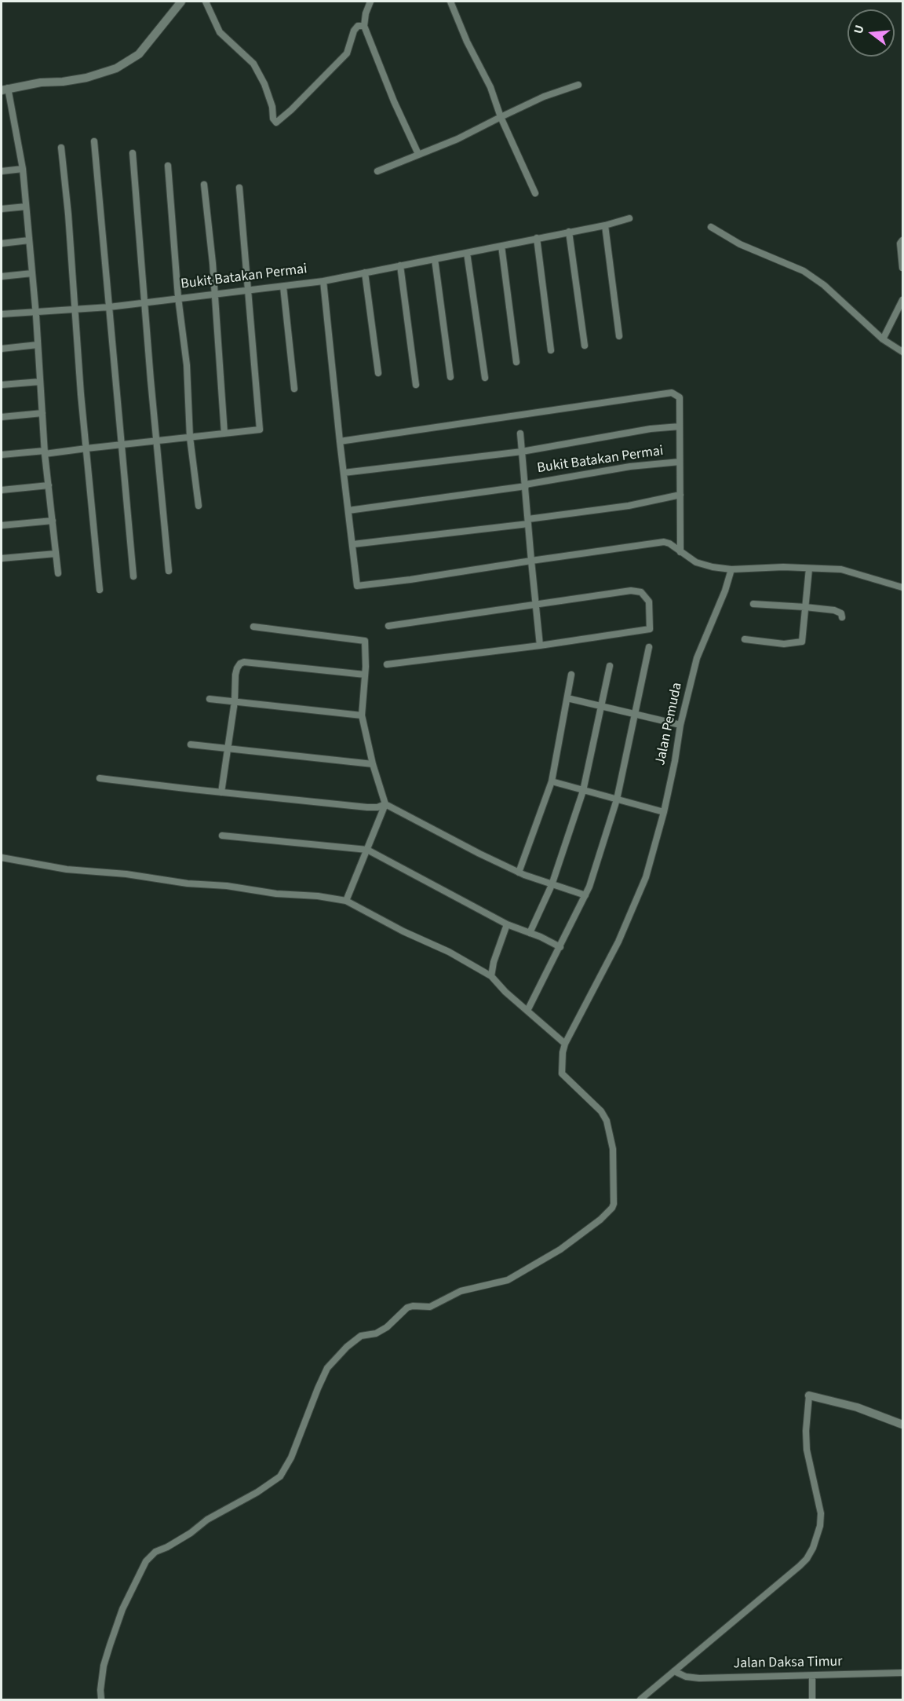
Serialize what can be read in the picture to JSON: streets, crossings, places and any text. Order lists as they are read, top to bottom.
{
  "streets": {
    "street": ["Bukit Batakan Permai", "Jalan Pemuda", "Jalan Daksa Timur"]
  },
  "crossings": [
    ["Bukit Batakan Permai", "Jalan Pemuda"]
  ],
  "north": "left"
}
